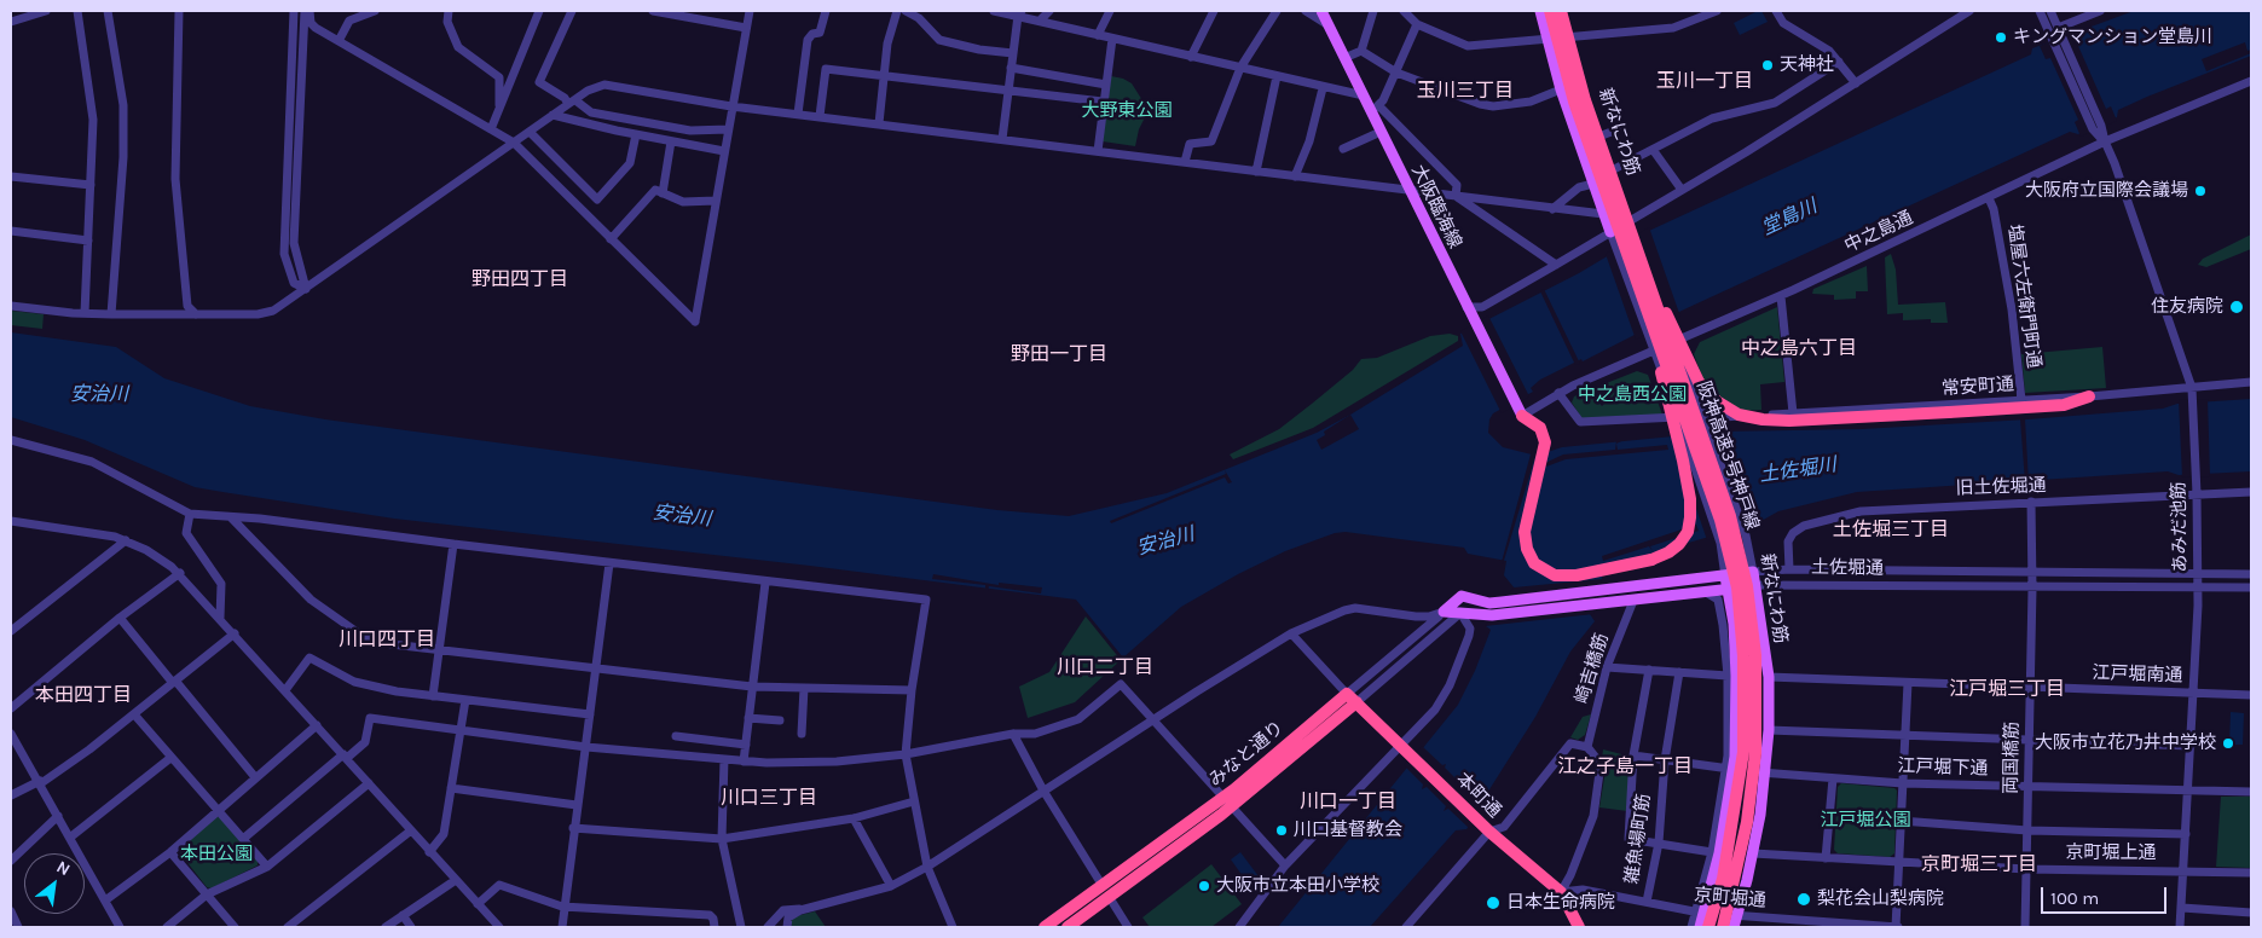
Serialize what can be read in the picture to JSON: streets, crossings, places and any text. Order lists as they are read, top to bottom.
{
  "streets": {
    "highway": ["阪神高速3号神戸線", "みなと通り", "本町通"],
    "main road": ["新なにわ筋", "大阪臨海線", "土佐堀通"],
    "street": [
      "中之島通",
      "塩屋六左衛門町通",
      "常安町通",
      "旧土佐堀通",
      "あみだ池筋",
      "崎吉橋筋",
      "江戸堀南通",
      "両国橋筋",
      "江戸堀下通",
      "雑魚場町筋",
      "京町堀上通",
      "京町堀通"
    ]
  },
  "crossings": [
    ["新なにわ筋", "中之島通"],
    ["新なにわ筋", "常安町通"],
    ["新なにわ筋", "阪神高速3号神戸線"],
    ["新なにわ筋", "土佐堀通"],
    ["新なにわ筋", "江戸堀南通"],
    ["新なにわ筋", "江戸堀下通"],
    ["新なにわ筋", "京町堀上通"],
    ["新なにわ筋", "京町堀通"],
    ["大阪臨海線", "中之島通"],
    ["中之島通", "塩屋六左衛門町通"],
    ["中之島通", "阪神高速3号神戸線"],
    ["中之島通", "あみだ池筋"],
    ["塩屋六左衛門町通", "常安町通"],
    ["常安町通", "あみだ池筋"],
    ["阪神高速3号神戸線", "京町堀通"],
    ["旧土佐堀通", "あみだ池筋"],
    ["旧土佐堀通", "土佐堀通"],
    ["あみだ池筋", "土佐堀通"],
    ["あみだ池筋", "江戸堀南通"],
    ["あみだ池筋", "江戸堀下通"],
    ["あみだ池筋", "京町堀上通"],
    ["土佐堀通", "崎吉橋筋"],
    ["土佐堀通", "みなと通り"],
    ["土佐堀通", "両国橋筋"],
    ["江戸堀南通", "両国橋筋"],
    ["みなと通り", "本町通"],
    ["両国橋筋", "江戸堀下通"],
    ["両国橋筋", "京町堀上通"],
    ["江戸堀下通", "雑魚場町筋"],
    ["本町通", "京町堀通"],
    ["雑魚場町筋", "京町堀通"]
  ],
  "districts": [
    "玉川一丁目",
    "玉川三丁目",
    "野田四丁目",
    "中之島六丁目",
    "野田一丁目",
    "土佐堀三丁目",
    "川口四丁目",
    "川口二丁目",
    "江戸堀三丁目",
    "本田四丁目",
    "江之子島一丁目",
    "川口三丁目",
    "川口一丁目",
    "京町堀三丁目"
  ],
  "water": ["堂島川", "安治川", "土佐堀川"],
  "parks": [
    "大野東公園",
    "中之島西公園",
    "江戸堀公園",
    "本田公園"
  ],
  "places": [
    "キングマンション堂島川",
    "天神社",
    "大阪府立国際会議場",
    "住友病院",
    "大阪市立花乃井中学校",
    "川口基督教会",
    "大阪市立本田小学校",
    "梨花会山梨病院",
    "日本生命病院"
  ],
  "scale_bar": "100 m",
  "north": "top right"
}
